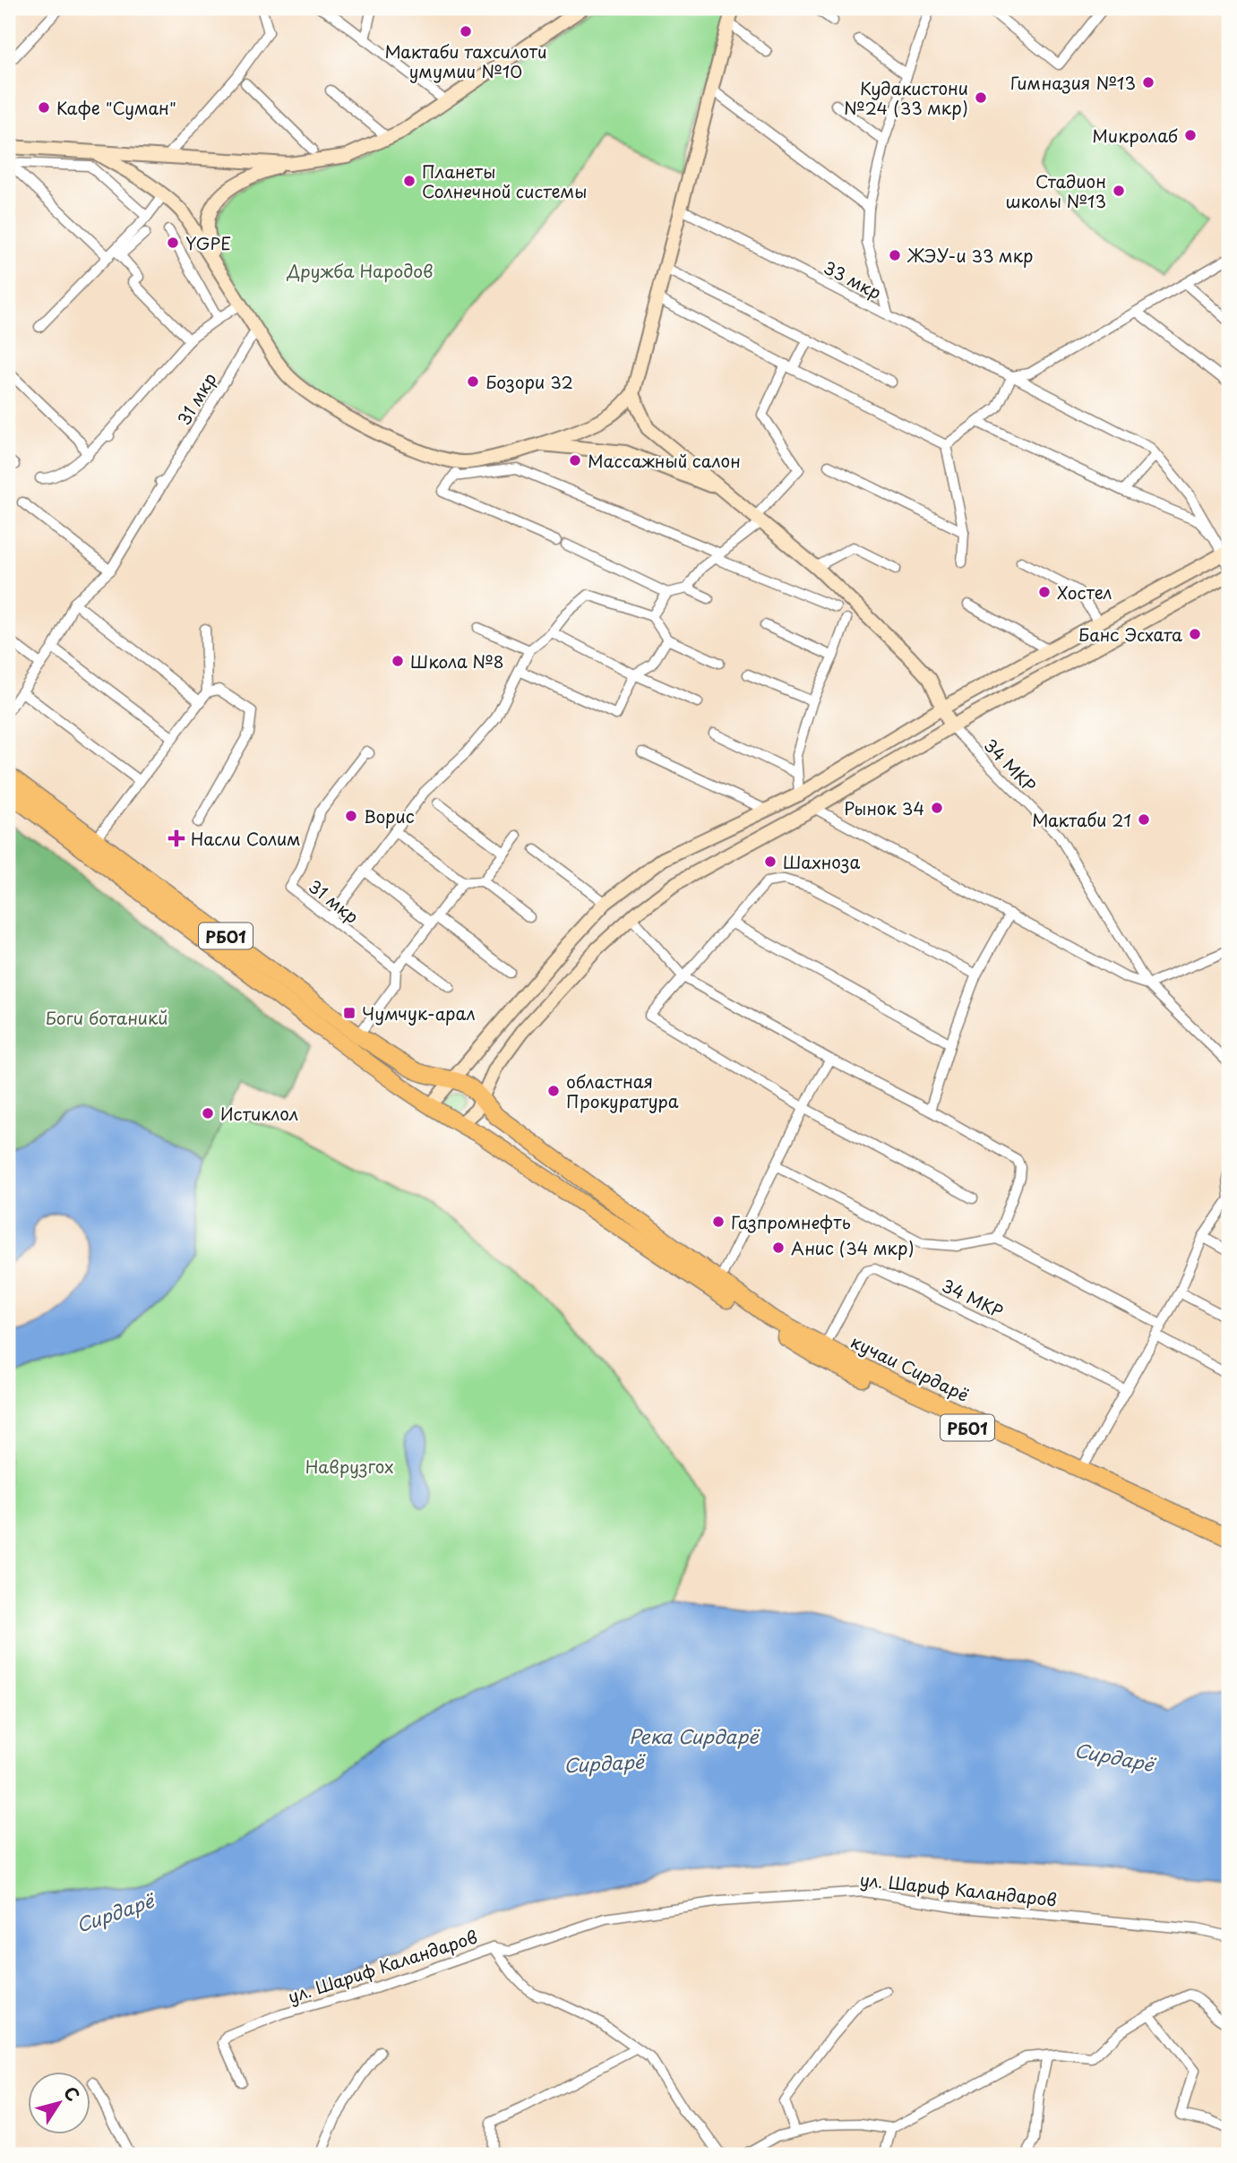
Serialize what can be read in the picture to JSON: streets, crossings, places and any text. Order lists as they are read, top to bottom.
{
  "streets": {
    "highway": ["РБ01", "кучаи Сирдарё"],
    "street": [
      "33 мкр",
      "31 мкр",
      "34 МКР",
      "ул. Шариф Каландаров"
    ]
  },
  "crossings": [
    ["34 МКР", "кучаи Сирдарё"],
    ["РБ01", "кучаи Сирдарё"]
  ],
  "water": ["Река Сирдарё", "Сирдарё"],
  "parks": ["Дружба Народов", "Боги ботаникй", "Наврузгох"],
  "places": {
    "other": [
      "Мактаби тахсилоти умумии №10",
      "Гимназия №13",
      "Кудакистони №24 (33 мкр)",
      "Кафе \"Суман\"",
      "Микролаб",
      "Планеты Солнечной системы",
      "Стадион школы №13",
      "YGPE",
      "ЖЭУ-и 33 мкр",
      "Бозори 32",
      "Массажный салон",
      "Хостел",
      "Банс Эсхата",
      "Школа №8",
      "Рынок 34",
      "Ворис",
      "Мактаби 21",
      "Шахноза",
      "областная Прокуратура",
      "Истиклол",
      "Газпромнефть",
      "Анис (34 мкр)"
    ],
    "health": ["Насли Солим"],
    "transit": ["Чумчук-арал"]
  },
  "north": "top right"
}
